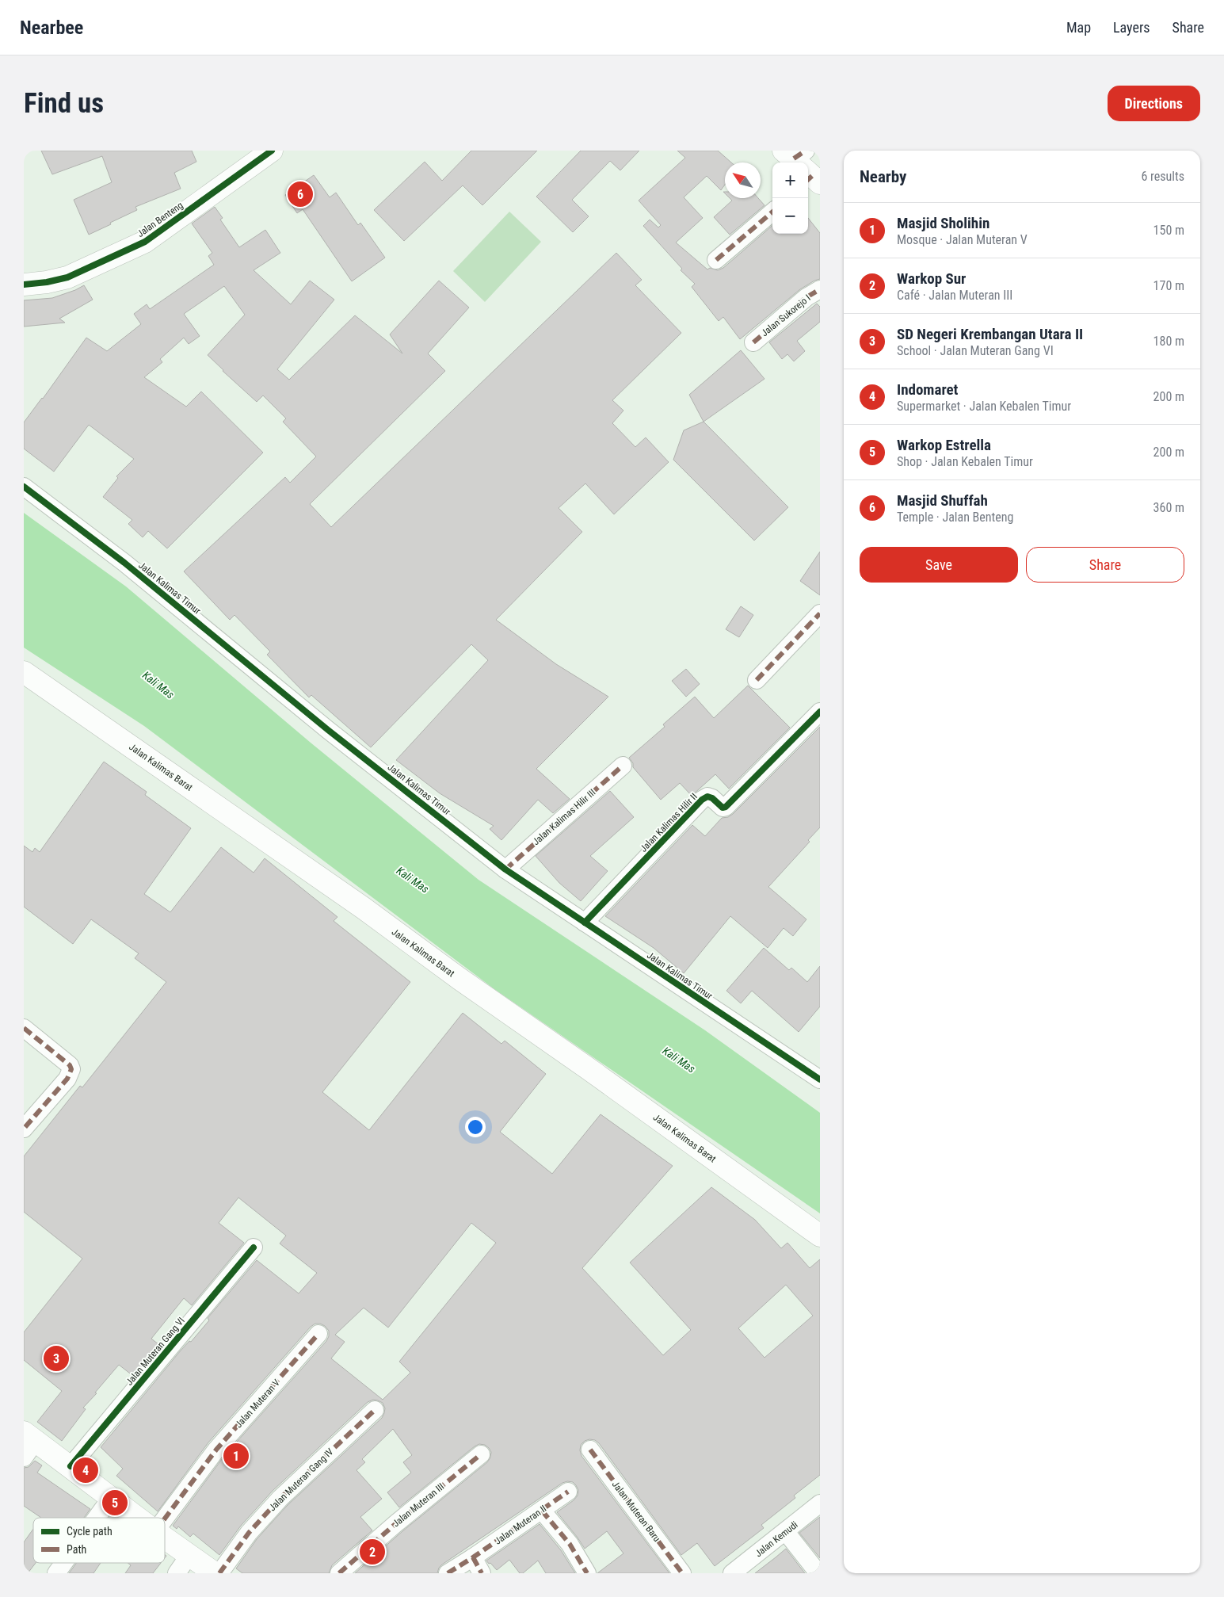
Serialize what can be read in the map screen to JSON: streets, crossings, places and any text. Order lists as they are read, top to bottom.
{
  "streets": {
    "street": [
      "Jalan Benteng",
      "Jalan Sukorejo I",
      "Jalan Kalimas Timur",
      "Jalan Kalimas Barat",
      "Jalan Kalimas Hilir III",
      "Jalan Kalimas Hilir II",
      "Jalan Muteran Gang VI",
      "Jalan Muteran V",
      "Jalan Muteran Gang IV",
      "Jalan Muteran III",
      "Jalan Muteran Baru",
      "Jalan Muteran II",
      "Jalan Kemudi"
    ]
  },
  "crossings": [
    ["Jalan Kalimas Timur", "Jalan Kalimas Hilir III"],
    ["Jalan Kalimas Timur", "Jalan Kalimas Hilir II"]
  ],
  "water": ["Kali Mas"],
  "legend": ["Cycle path", "Path"],
  "north": "top left",
  "page": {
    "header": "Nearbee",
    "nav": ["Map", "Layers", "Share"],
    "buttons": [
      "Directions",
      ["Save", "Share"]
    ],
    "title": "Find us",
    "heading": ["Nearby", "6 results"],
    "map_buttons": ["+", "−"],
    "pins": [
      "6",
      "3",
      "1",
      "4",
      "5",
      "2"
    ],
    "list": [
      {
        "mark": "1",
        "name": "Masjid Sholihin",
        "note": "Mosque · Jalan Muteran V",
        "value": "150 m"
      },
      {
        "mark": "2",
        "name": "Warkop Sur",
        "note": "Café · Jalan Muteran III",
        "value": "170 m"
      },
      {
        "mark": "3",
        "name": "SD Negeri Krembangan Utara II",
        "note": "School · Jalan Muteran Gang VI",
        "value": "180 m"
      },
      {
        "mark": "4",
        "name": "Indomaret",
        "note": "Supermarket · Jalan Kebalen Timur",
        "value": "200 m"
      },
      {
        "mark": "5",
        "name": "Warkop Estrella",
        "note": "Shop · Jalan Kebalen Timur",
        "value": "200 m"
      },
      {
        "mark": "6",
        "name": "Masjid Shuffah",
        "note": "Temple · Jalan Benteng",
        "value": "360 m"
      }
    ]
  }
}
